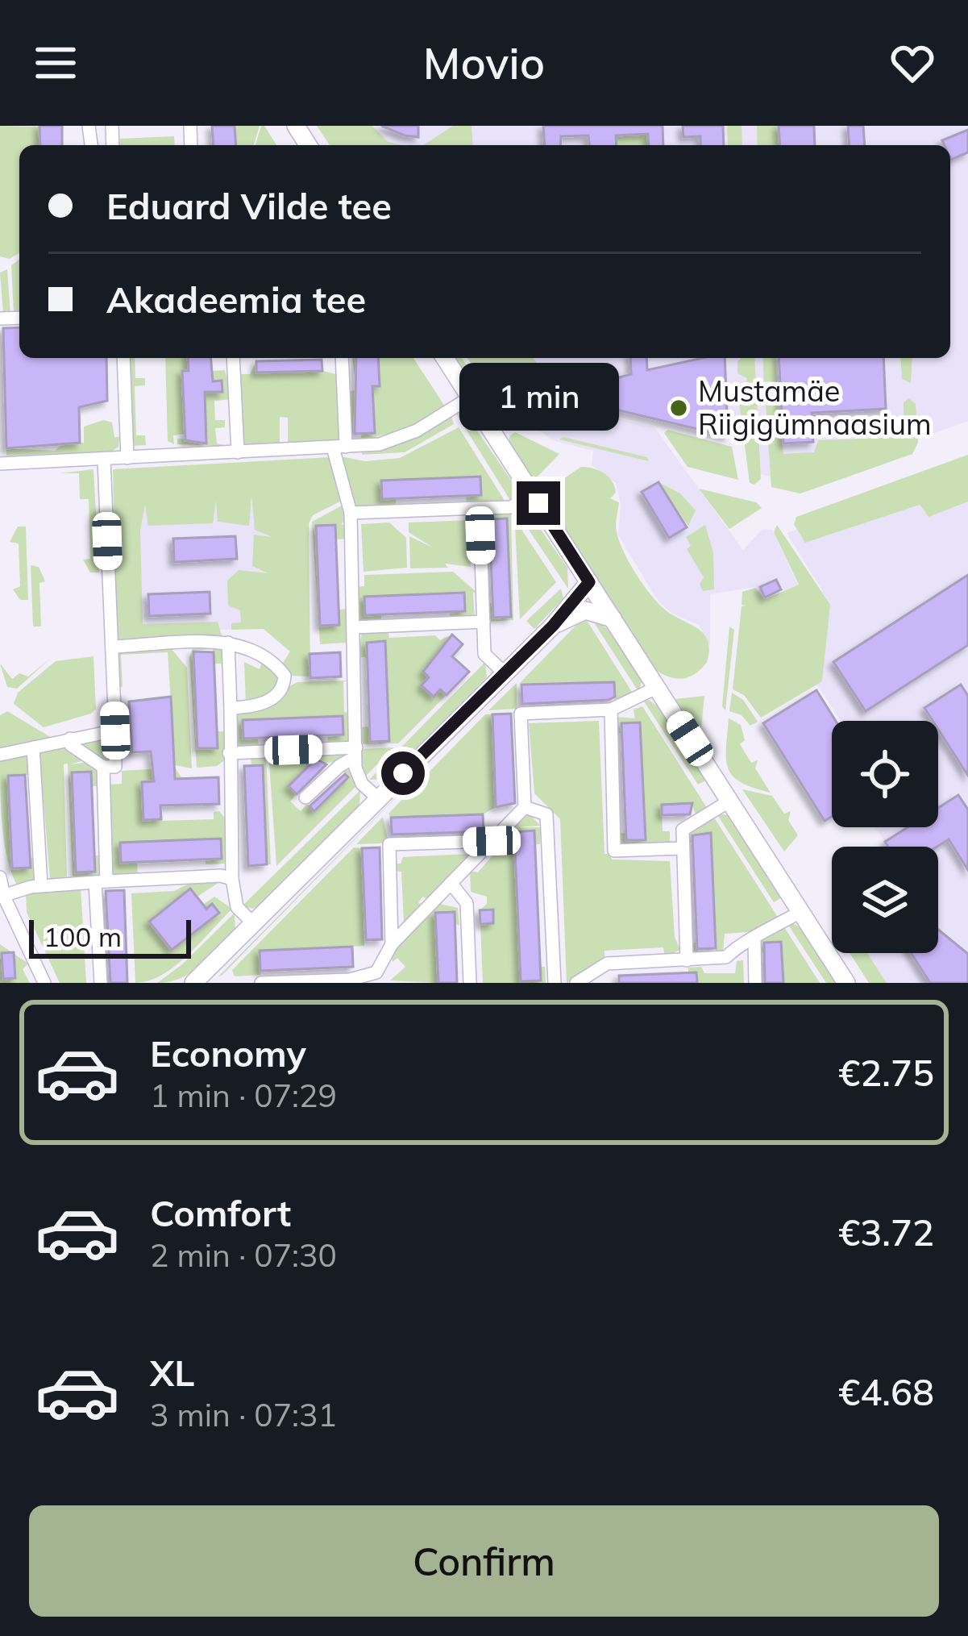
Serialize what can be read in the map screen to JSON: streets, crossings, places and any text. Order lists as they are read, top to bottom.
{
  "places": ["Mustamäe Riigigümnaasium"],
  "scale_bar": "100 m",
  "page": {
    "header": "Movio",
    "banner": ["Eduard Vilde tee", "Akadeemia tee"],
    "bubble": "1 min",
    "scale": "100 m",
    "list": [
      {
        "name": "Economy",
        "note": "1 min · 07:29",
        "value": "€2.75"
      },
      {
        "name": "Comfort",
        "note": "2 min · 07:30",
        "value": "€3.72"
      },
      {
        "name": "XL",
        "note": "3 min · 07:31",
        "value": "€4.68"
      }
    ],
    "buttons": "Confirm"
  }
}
